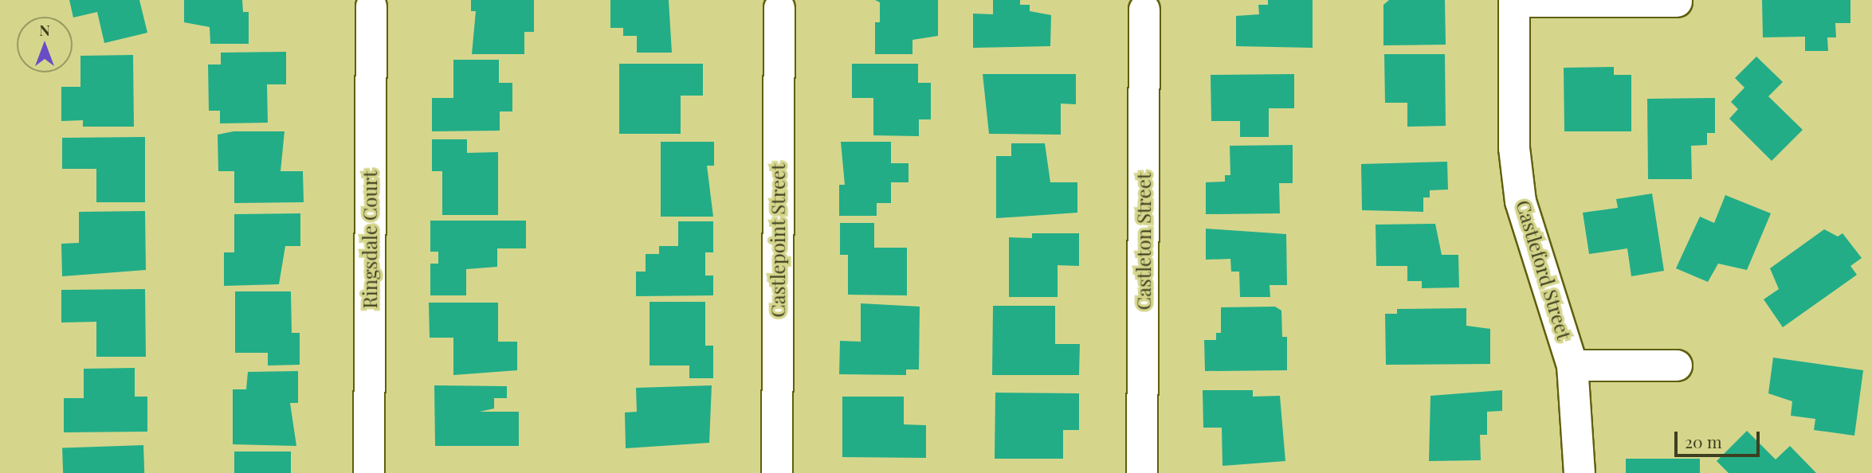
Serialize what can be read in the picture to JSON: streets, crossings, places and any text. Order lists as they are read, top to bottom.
{
  "streets": {
    "street": [
      "Ringsdale Court",
      "Castlepoint Street",
      "Castleton Street",
      "Castleford Street"
    ]
  },
  "scale_bar": "20 m",
  "north": "top"
}
